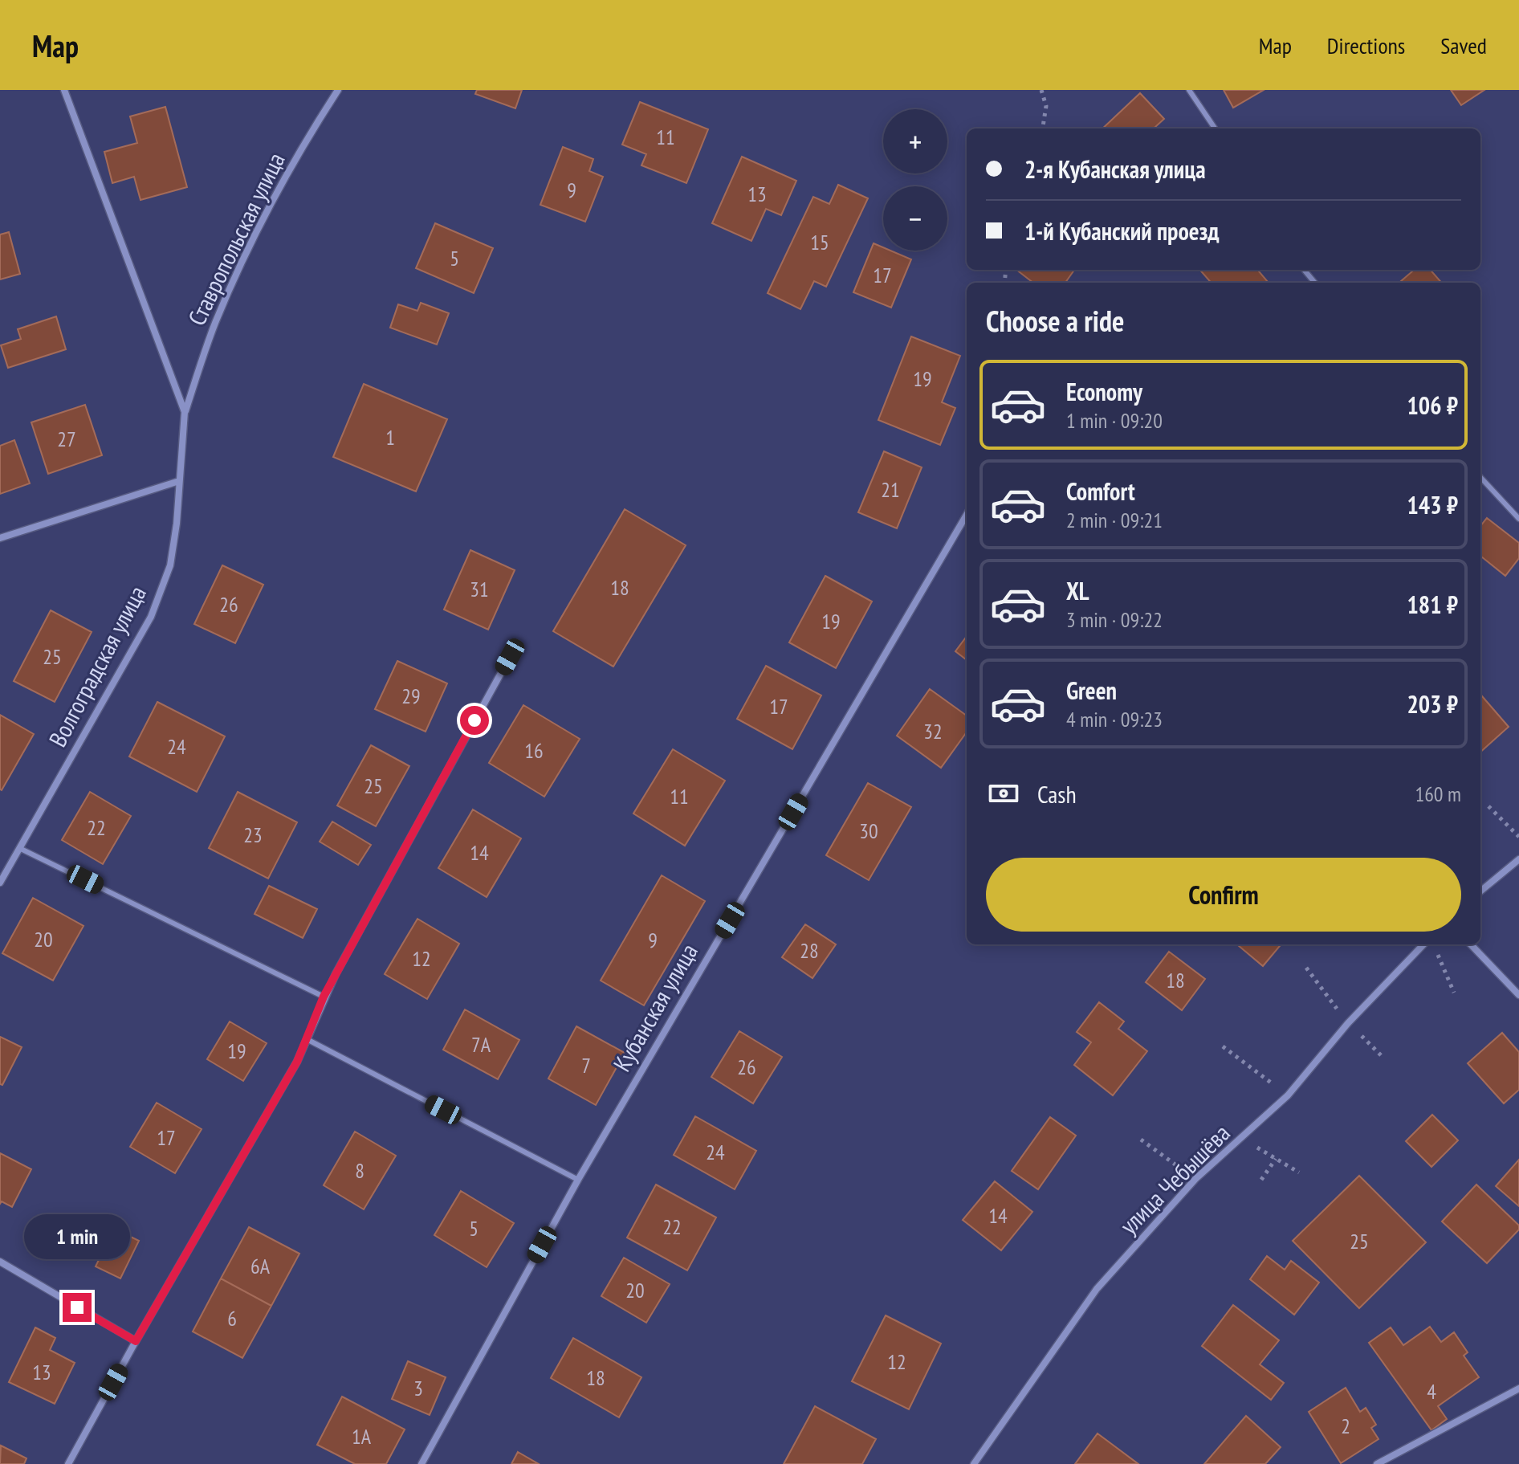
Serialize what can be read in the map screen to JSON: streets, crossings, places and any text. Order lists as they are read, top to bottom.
{
  "streets": {
    "street": [
      "Ставропольская улица",
      "Волгоградская улица",
      "Кубанская улица",
      "улица Чебышёва"
    ]
  },
  "crossings": [
    ["Ставропольская улица", "Волгоградская улица"]
  ],
  "house_numbers": [
    "11",
    "9",
    "13",
    "15",
    "5",
    "17",
    "19",
    "1",
    "27",
    "21",
    "18",
    "31",
    "26",
    "19",
    "25",
    "29",
    "17",
    "32",
    "24",
    "16",
    "25",
    "11",
    "22",
    "30",
    "23",
    "14",
    "20",
    "9",
    "28",
    "12",
    "18",
    "7А",
    "19",
    "7",
    "26",
    "17",
    "24",
    "8",
    "14",
    "22",
    "5",
    "25",
    "6А",
    "20",
    "6",
    "12",
    "13",
    "18",
    "3",
    "4",
    "2",
    "1А"
  ],
  "page": {
    "header": "Map",
    "nav": ["Map", "Directions", "Saved"],
    "map_buttons": ["+", "−"],
    "banner": ["2-я Кубанская улица", "1-й Кубанский проезд"],
    "heading": "Choose a ride",
    "list": [
      {
        "name": "Economy",
        "note": "1 min · 09:20",
        "value": "106 ₽"
      },
      {
        "name": "Comfort",
        "note": "2 min · 09:21",
        "value": "143 ₽"
      },
      {
        "name": "XL",
        "note": "3 min · 09:22",
        "value": "181 ₽"
      },
      {
        "name": "Green",
        "note": "4 min · 09:23",
        "value": "203 ₽"
      }
    ],
    "pay": ["Cash", "160 m"],
    "buttons": "Confirm",
    "bubble": "1 min"
  }
}
